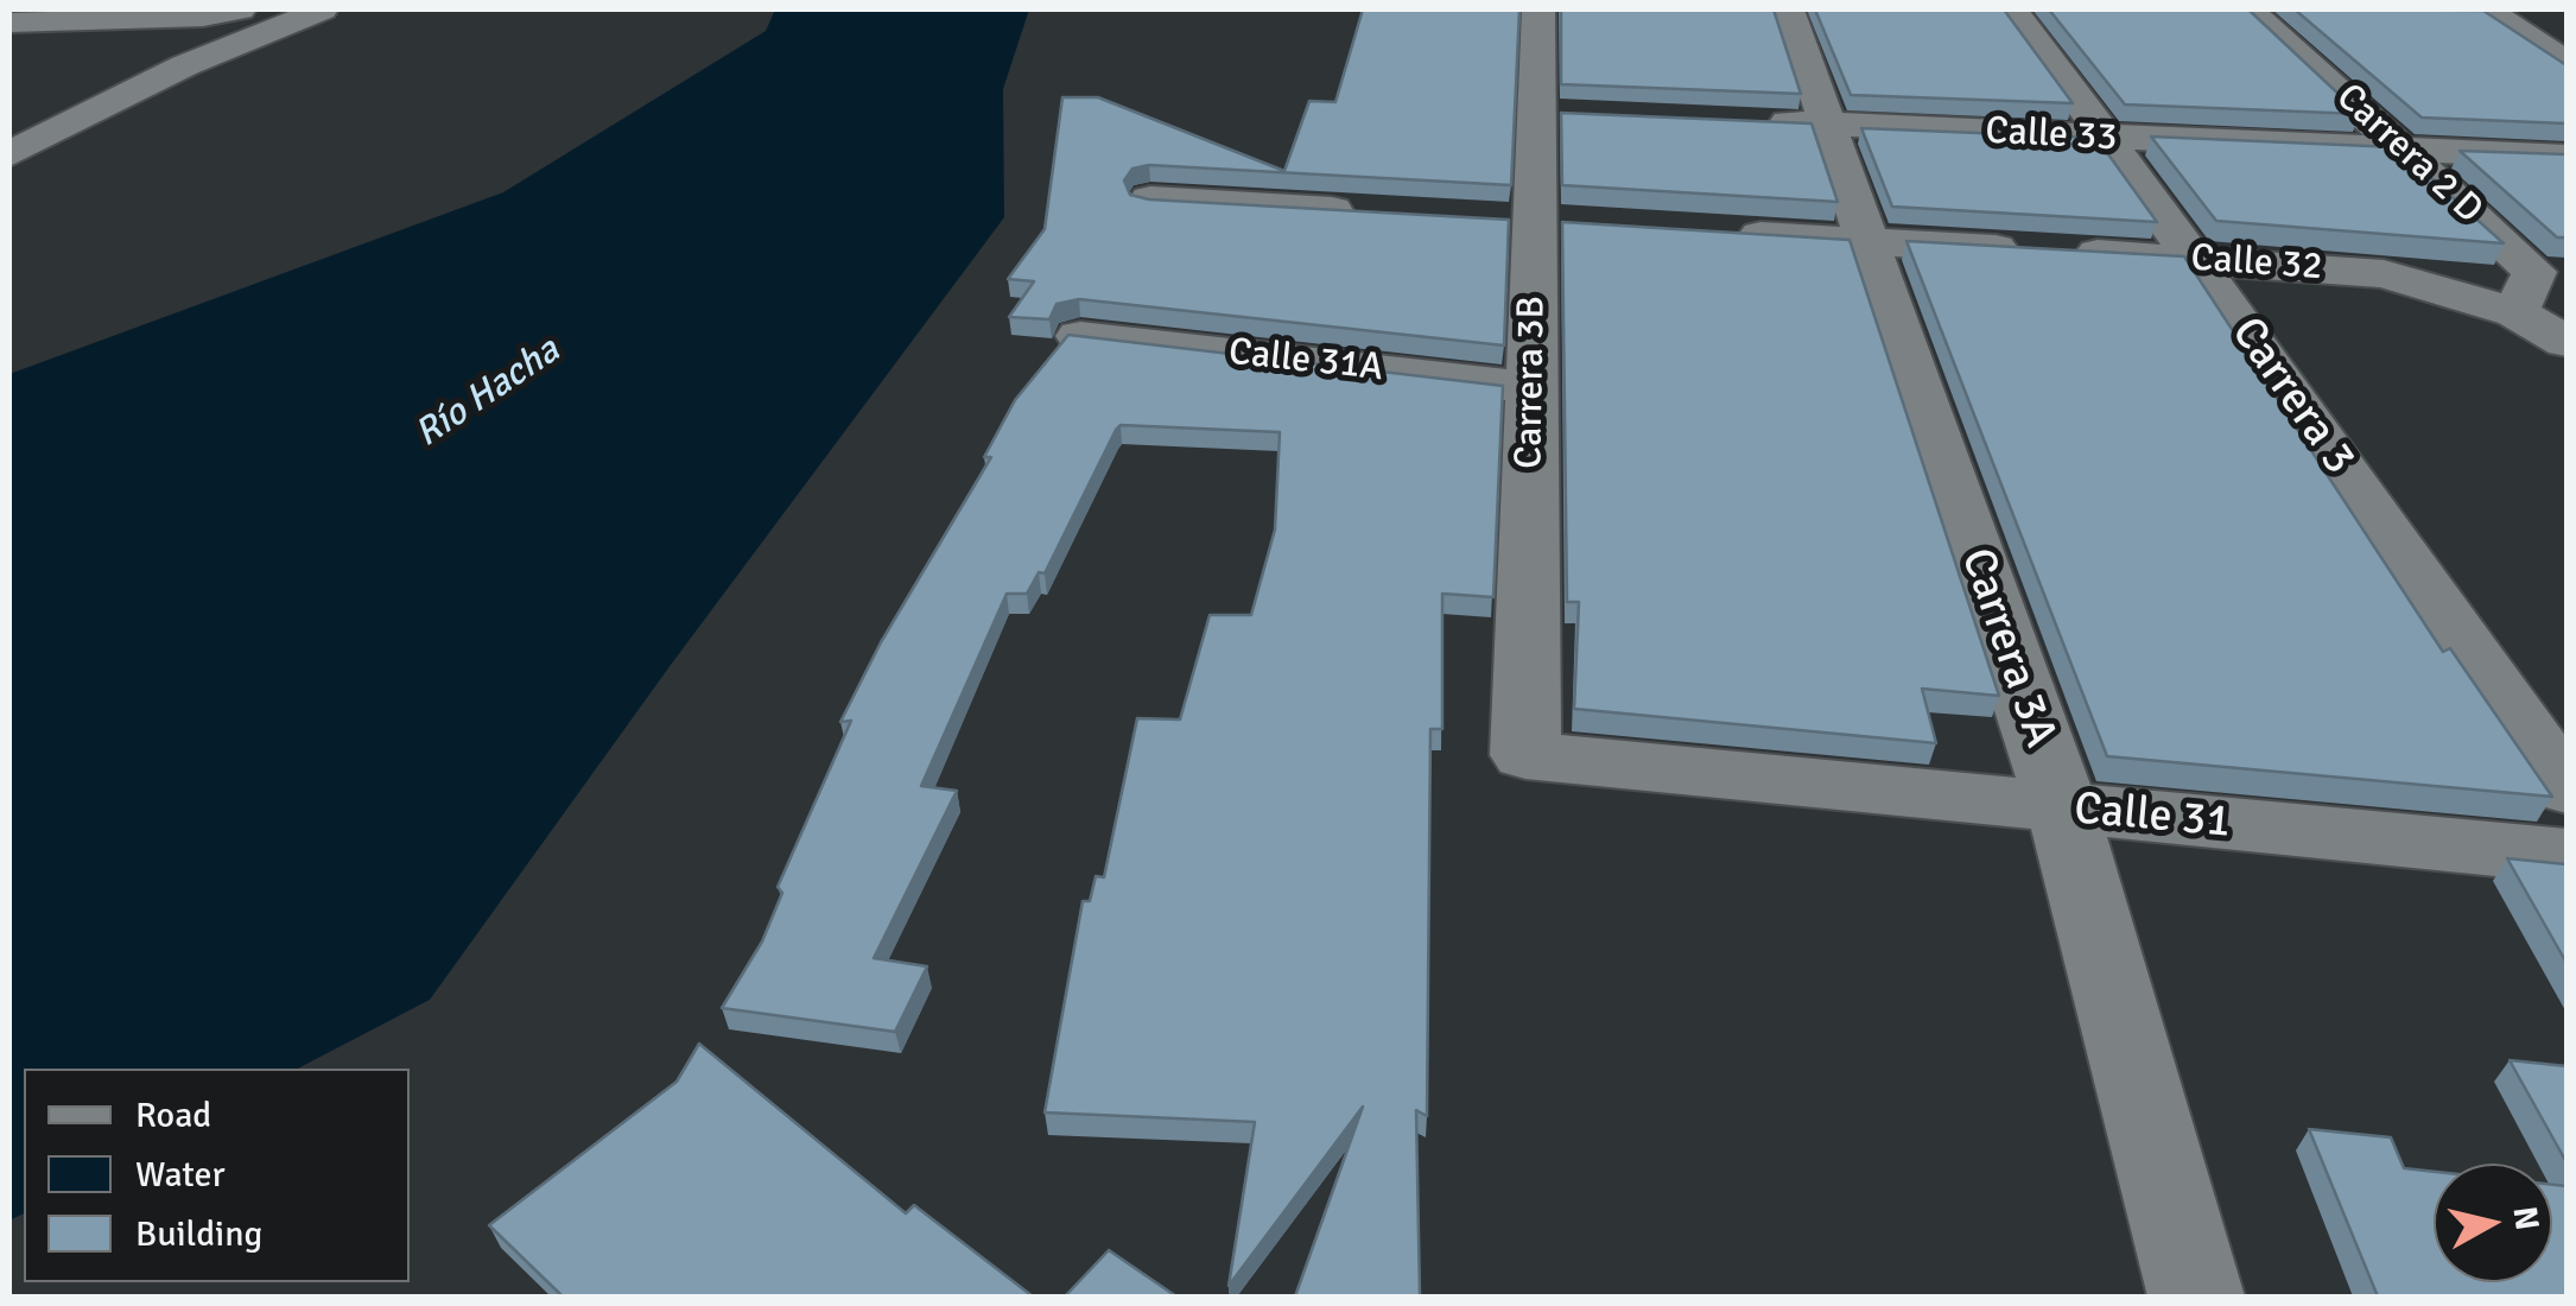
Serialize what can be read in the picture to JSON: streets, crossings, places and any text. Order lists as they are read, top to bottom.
{
  "streets": {
    "street": [
      "Calle 33",
      "Carrera 2 D",
      "Calle 32",
      "Calle 31A",
      "Carrera 3B",
      "Carrera 3",
      "Carrera 3A",
      "Calle 31"
    ]
  },
  "crossings": [
    ["Calle 33", "Carrera 2 D"],
    ["Calle 33", "Carrera 3"],
    ["Calle 33", "Carrera 3A"],
    ["Carrera 2 D", "Calle 32"],
    ["Calle 32", "Carrera 3"],
    ["Calle 32", "Carrera 3A"],
    ["Calle 31A", "Carrera 3B"],
    ["Carrera 3B", "Calle 31"],
    ["Carrera 3A", "Calle 31"]
  ],
  "water": ["Río Hacha"],
  "legend": ["Road", "Water", "Building"],
  "north": "right"
}
